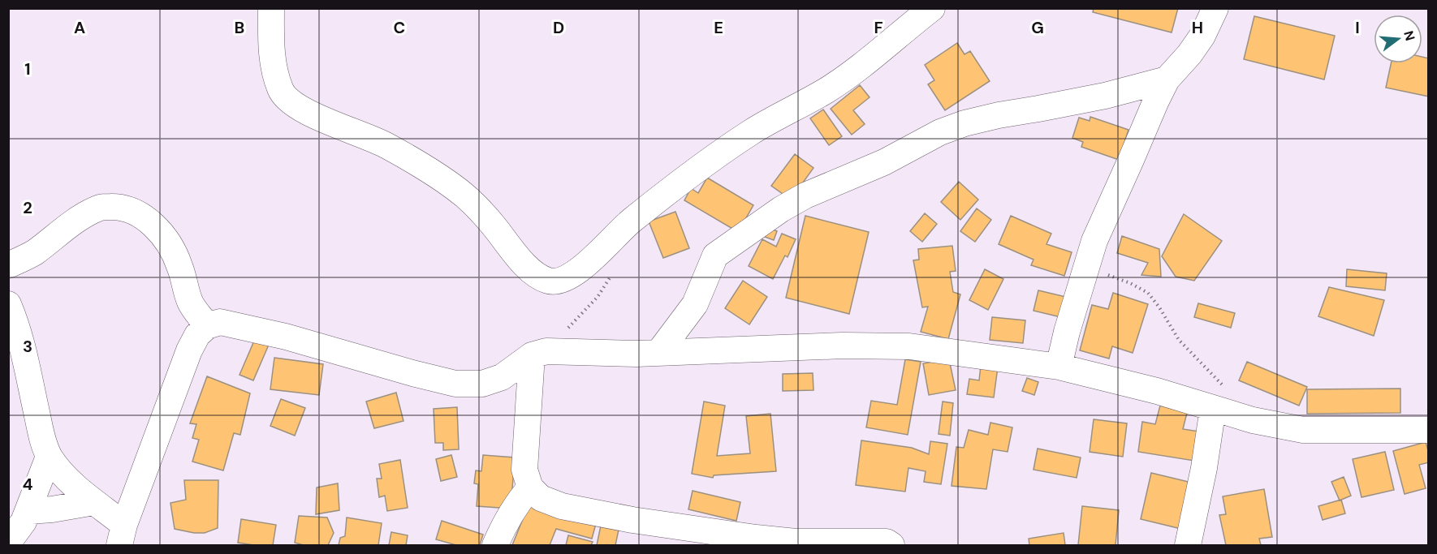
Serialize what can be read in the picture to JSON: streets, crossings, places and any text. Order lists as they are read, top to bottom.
{
  "north": "right",
  "grid": {
    "columns": [
      "A",
      "B",
      "C",
      "D",
      "E",
      "F",
      "G",
      "H",
      "I"
    ],
    "rows": [
      "1",
      "2",
      "3",
      "4"
    ]
  }
}
